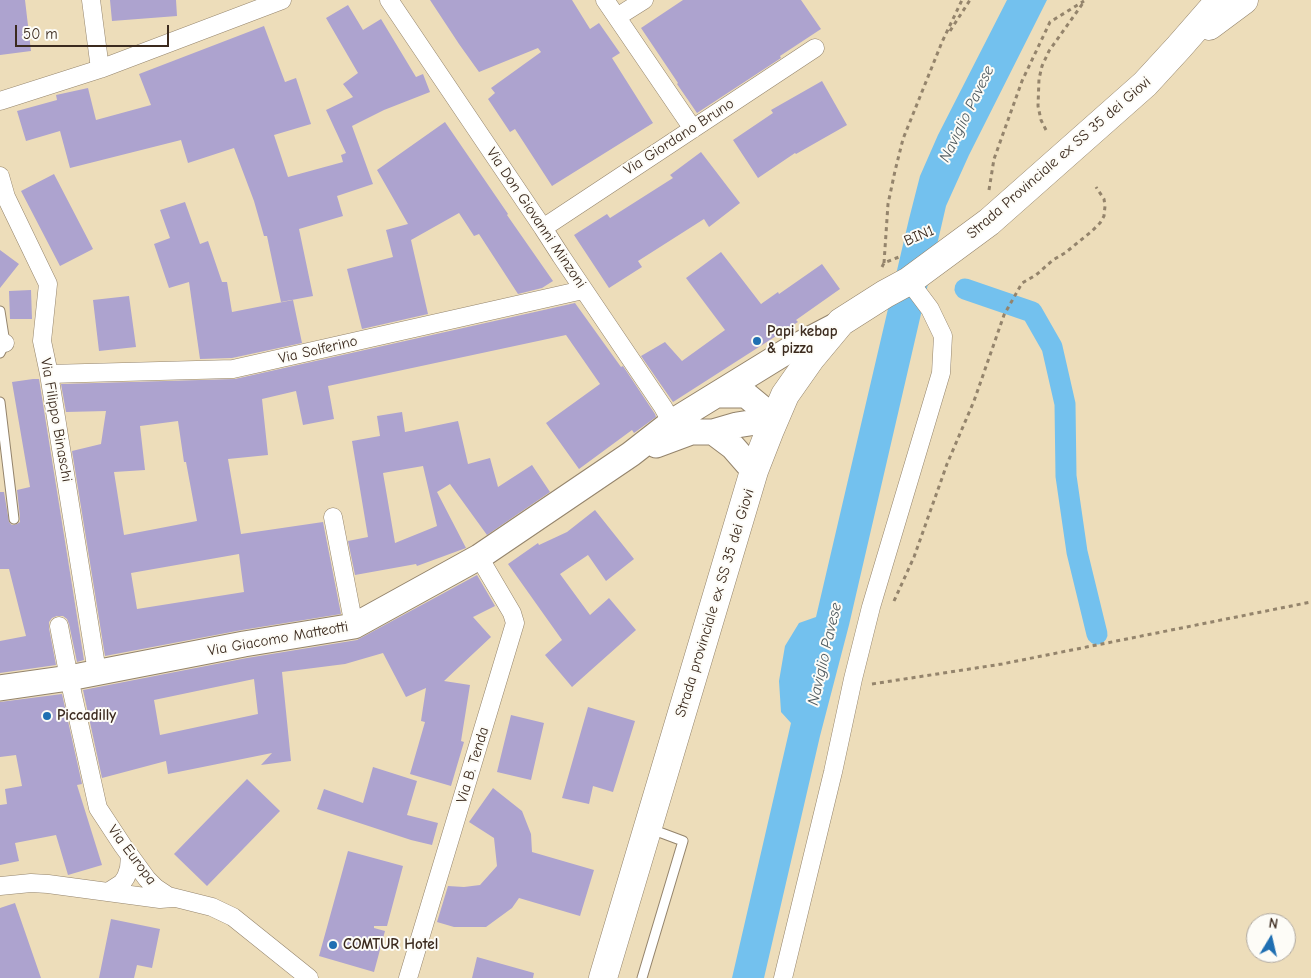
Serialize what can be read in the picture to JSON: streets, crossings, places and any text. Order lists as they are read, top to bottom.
{
  "streets": {
    "main road": ["Strada Provinciale ex SS 35 dei Giovi", "Strada provinciale ex SS 35 dei Giovi"],
    "street": [
      "Via Giordano Bruno",
      "Via Don Giovanni Minzoni",
      "Via Solferino",
      "Via Filippo Binaschi",
      "Via Giacomo Matteotti",
      "Via B. Tenda",
      "Via Europa"
    ],
    "path": ["BIN1"]
  },
  "crossings": [
    ["Via Giordano Bruno", "Via Don Giovanni Minzoni"],
    ["Strada Provinciale ex SS 35 dei Giovi", "Strada provinciale ex SS 35 dei Giovi"],
    ["Via Don Giovanni Minzoni", "Via Solferino"],
    ["Via Don Giovanni Minzoni", "Via Giacomo Matteotti"],
    ["Via Solferino", "Via Filippo Binaschi"],
    ["Via Filippo Binaschi", "Via Giacomo Matteotti"],
    ["Strada provinciale ex SS 35 dei Giovi", "Via Giacomo Matteotti"],
    ["Via Giacomo Matteotti", "Via B. Tenda"],
    ["Via Giacomo Matteotti", "Via Europa"]
  ],
  "water": ["Naviglio Pavese"],
  "places": ["Papi kebap & pizza", "Piccadilly", "COMTUR Hotel"],
  "scale_bar": "50 m",
  "north": "top"
}
